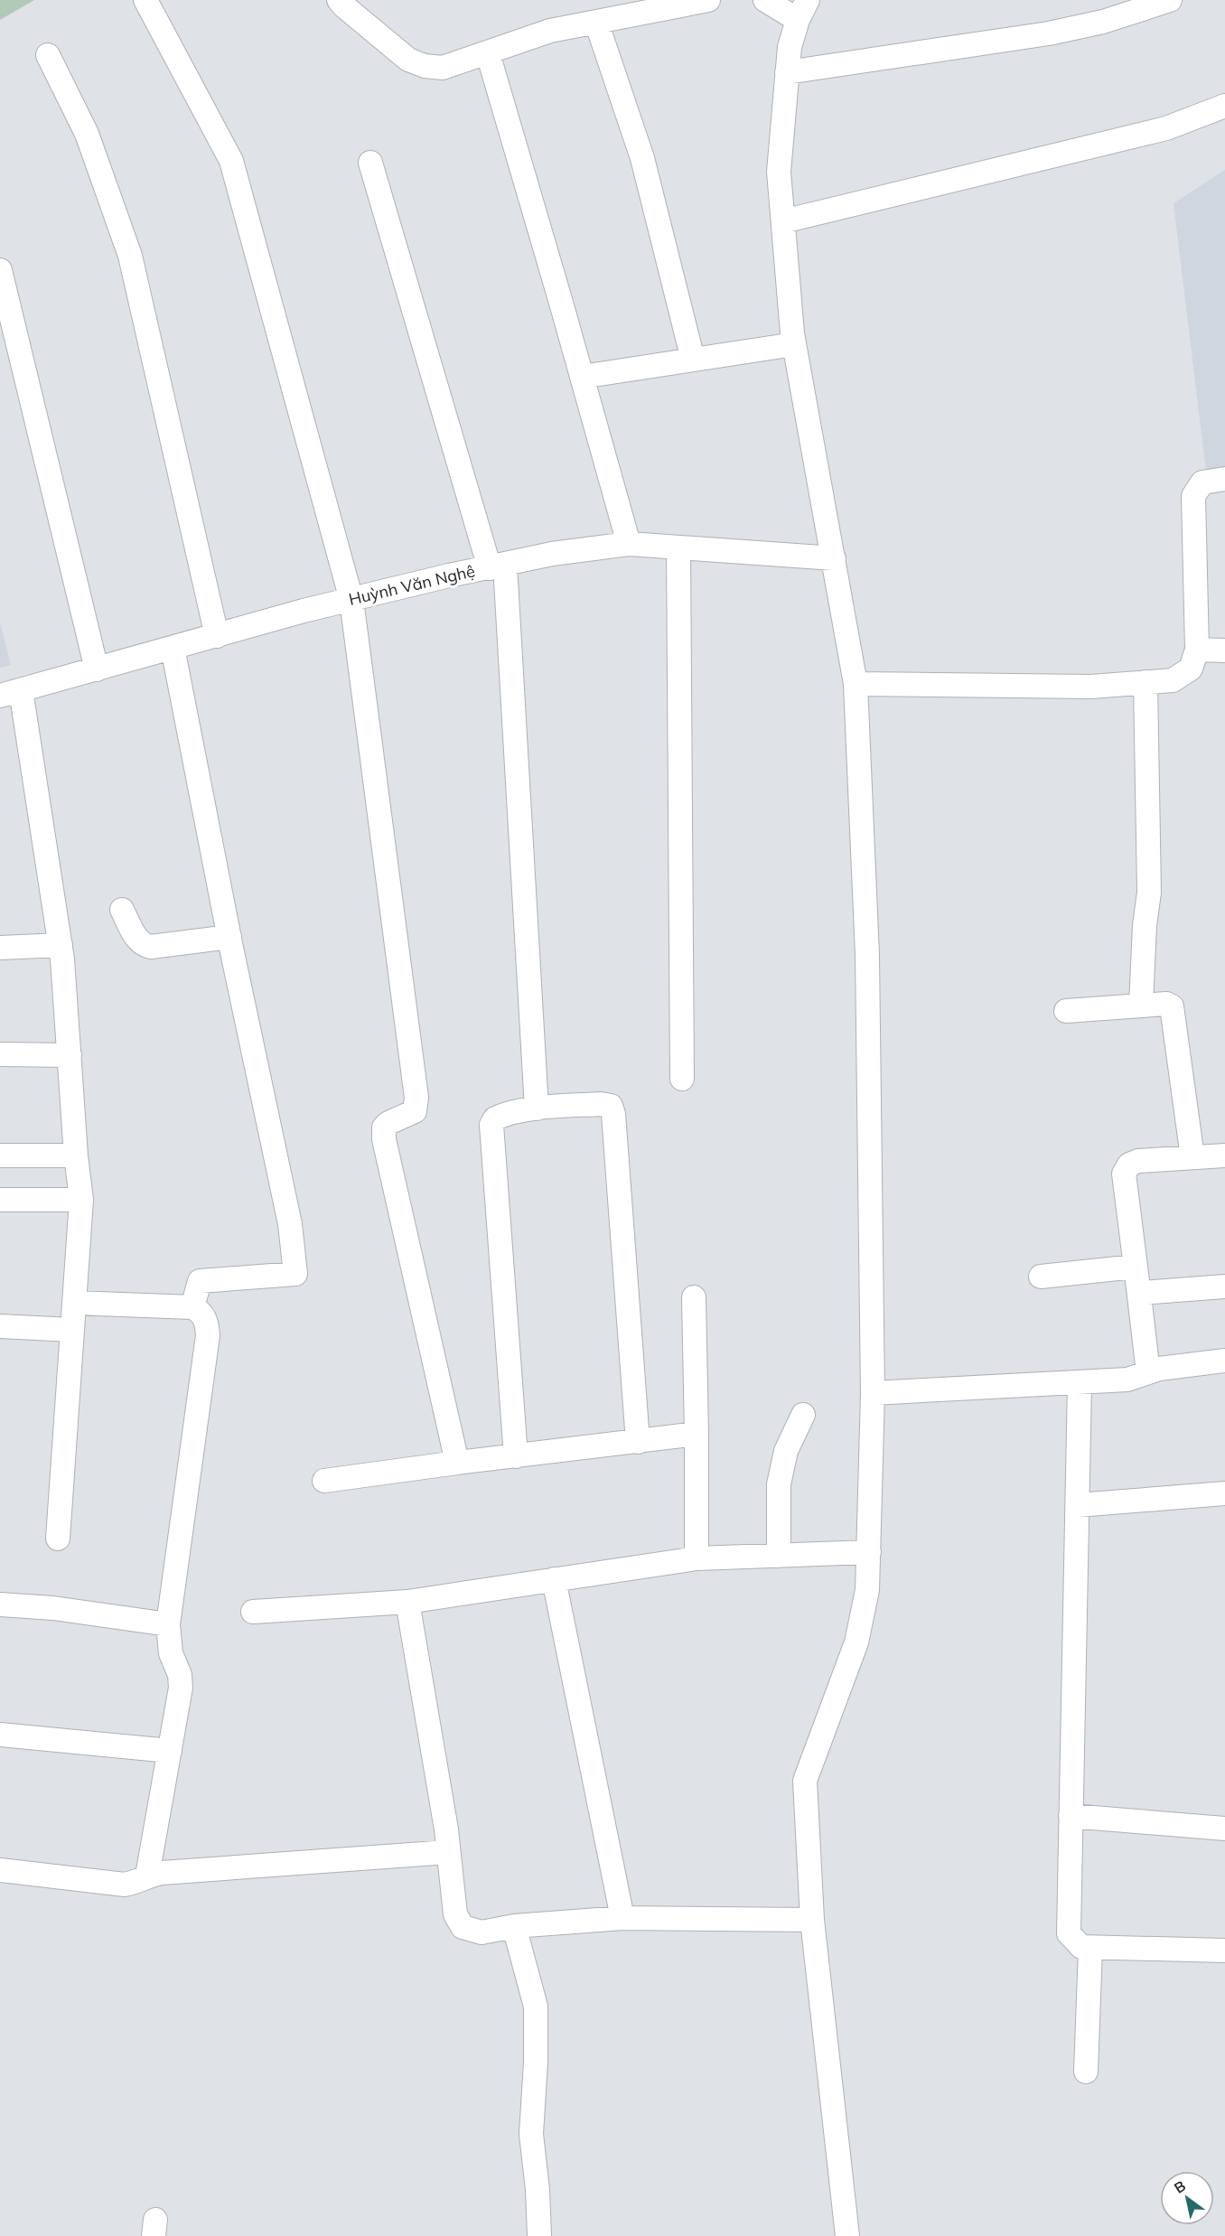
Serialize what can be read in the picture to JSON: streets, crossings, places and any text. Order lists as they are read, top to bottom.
{
  "streets": {
    "street": ["Huỳnh Văn Nghệ"]
  },
  "north": "top left"
}
